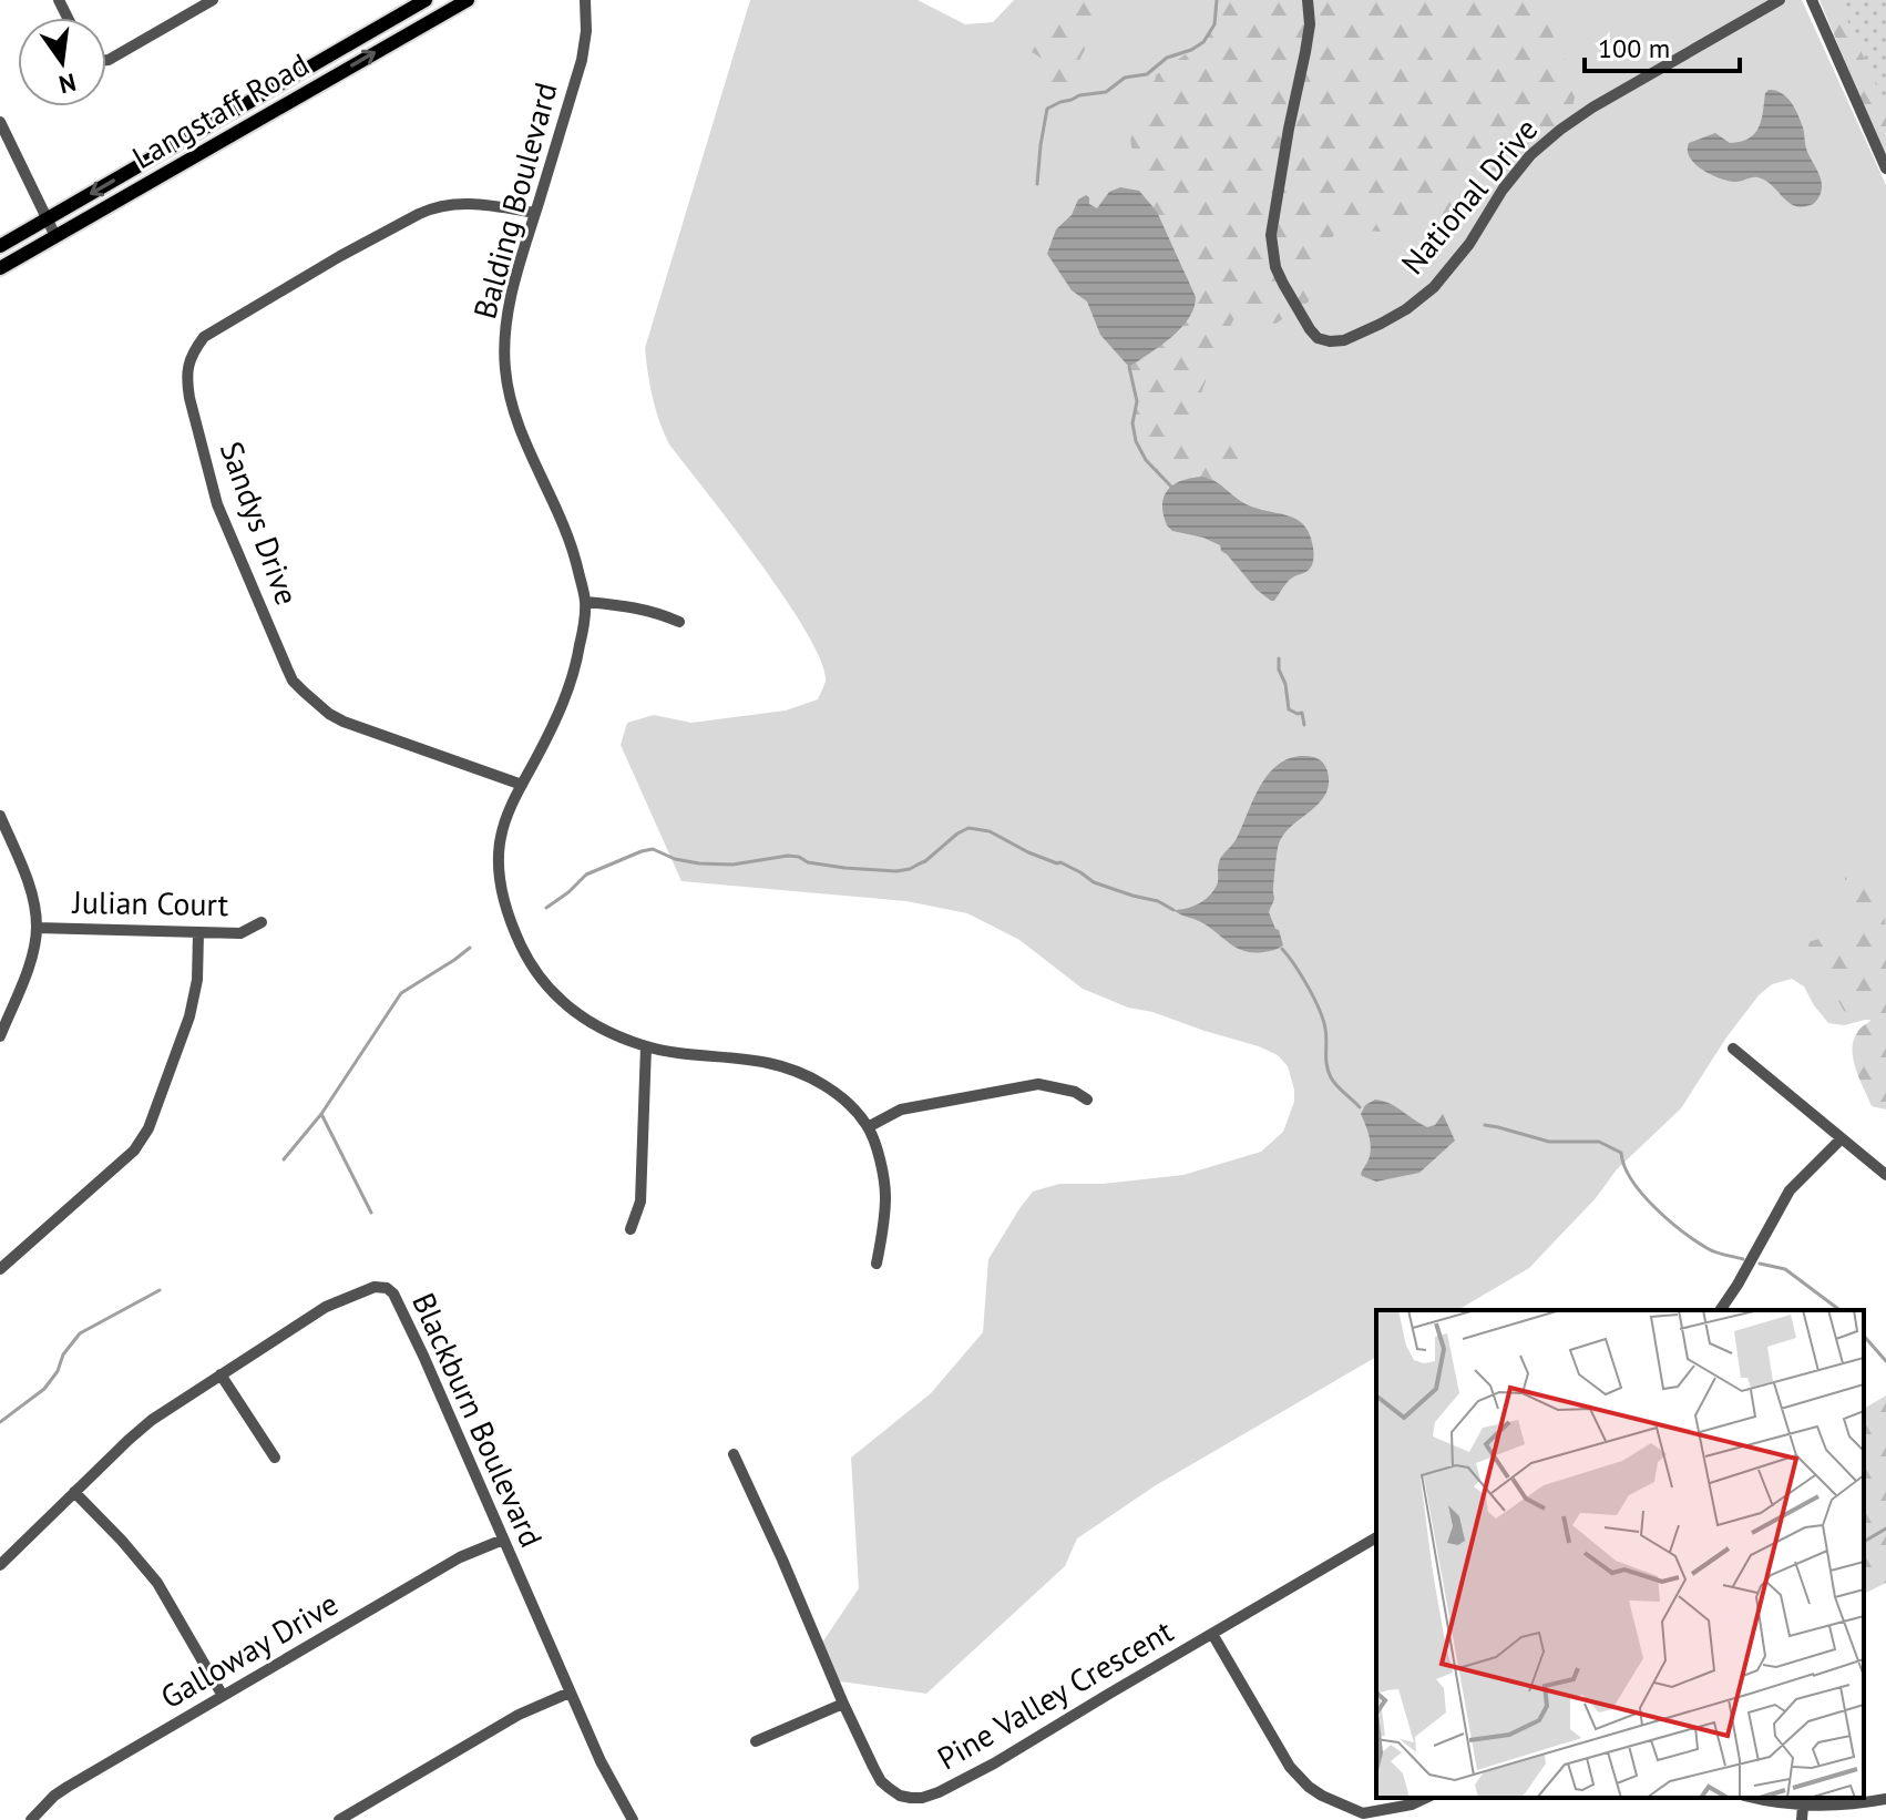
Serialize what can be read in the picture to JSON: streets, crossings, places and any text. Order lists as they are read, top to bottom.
{
  "streets": {
    "main road": ["Langstaff Road"],
    "street": [
      "National Drive",
      "Balding Boulevard",
      "Sandys Drive",
      "Julian Court",
      "Blackburn Boulevard",
      "Galloway Drive",
      "Pine Valley Crescent"
    ]
  },
  "crossings": [
    ["Balding Boulevard", "Sandys Drive"],
    ["Blackburn Boulevard", "Galloway Drive"]
  ],
  "scale_bar": "100 m",
  "north": "bottom"
}
